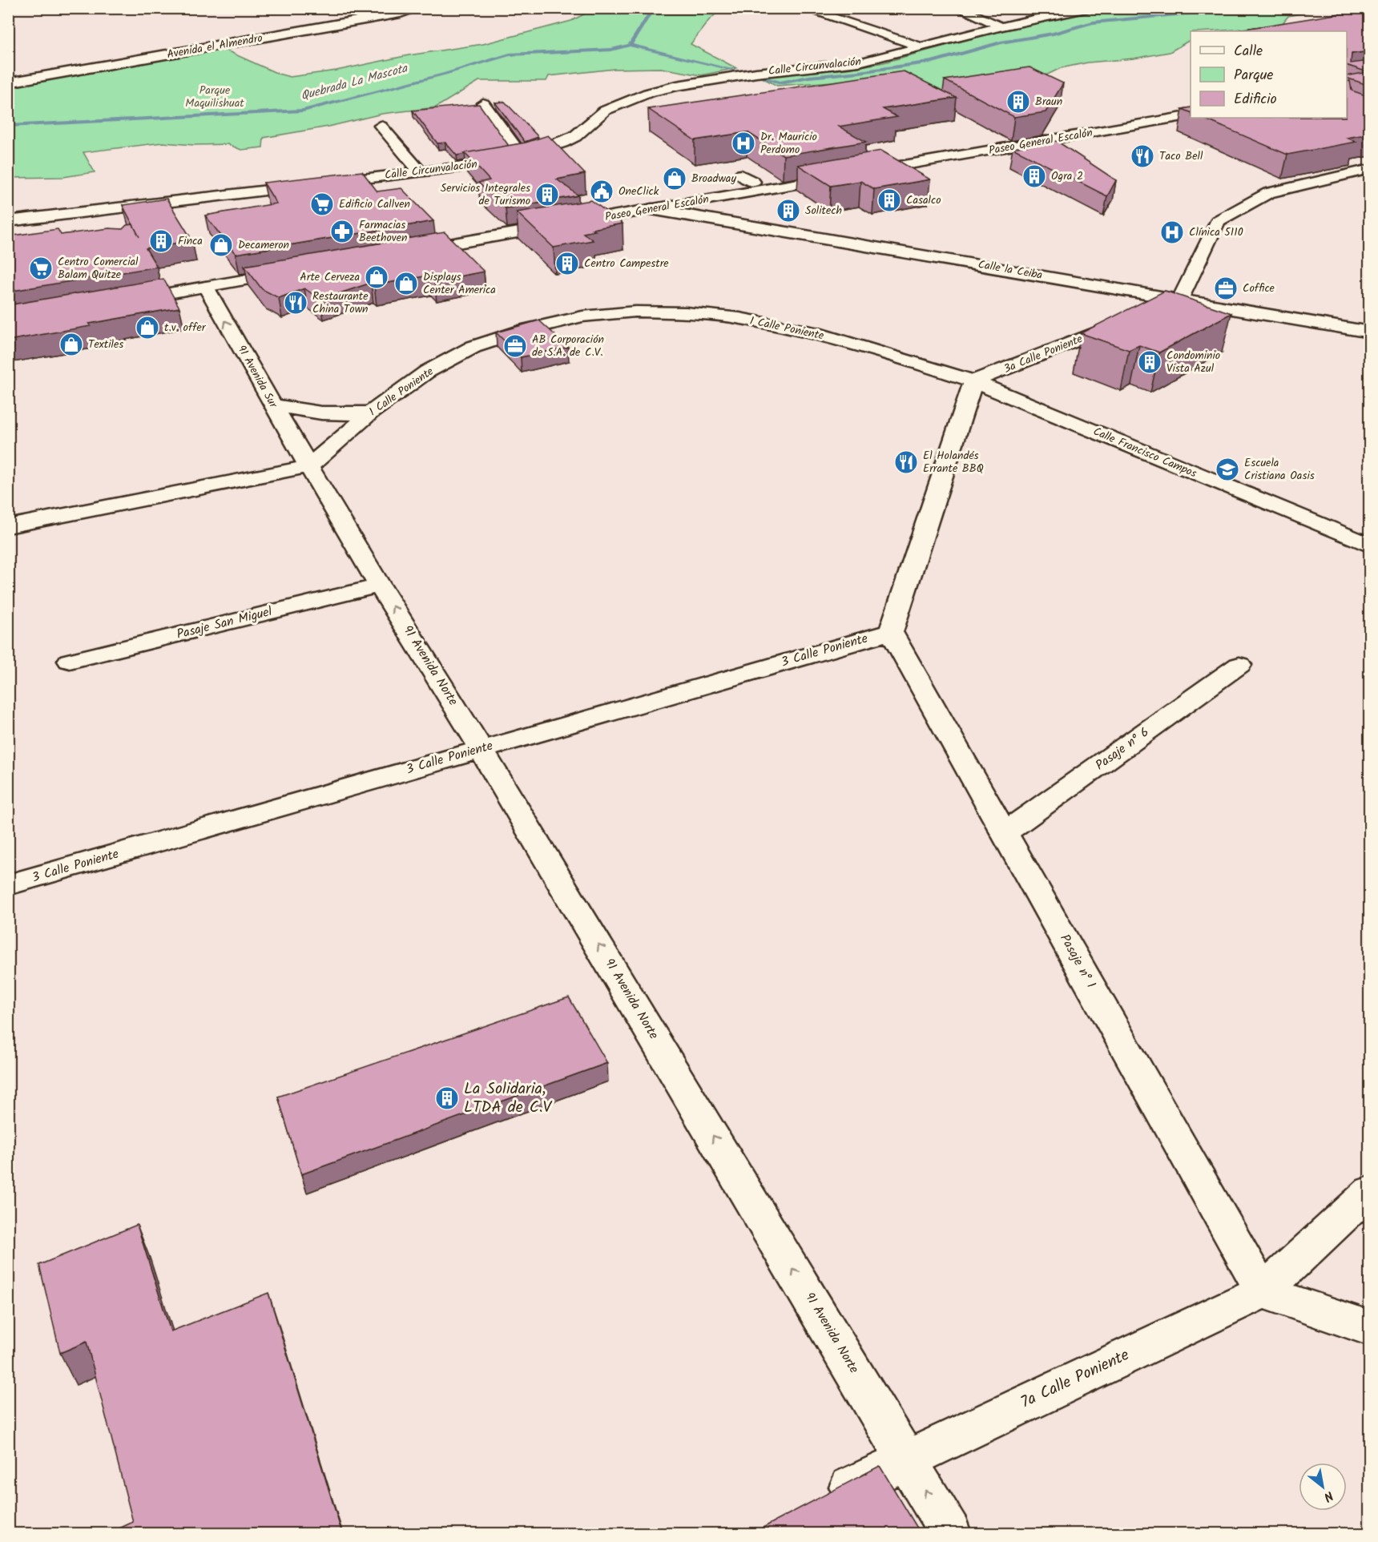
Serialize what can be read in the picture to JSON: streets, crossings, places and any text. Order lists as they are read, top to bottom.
{
  "streets": {
    "street": [
      "Avenida el Almendro",
      "Calle Circunvalación",
      "Paseo General Escalón",
      "Calle la Ceiba",
      "1 Calle Poniente",
      "3a Calle Poniente",
      "91 Avenida Sur",
      "Calle Francisco Campos",
      "Pasaje San Miguel",
      "3 Calle Poniente",
      "91 Avenida Norte",
      "Pasaje n° 6",
      "Pasaje n° 1",
      "7a Calle Poniente"
    ]
  },
  "crossings": [
    ["Paseo General Escalón", "Calle la Ceiba"],
    ["Calle la Ceiba", "3a Calle Poniente"],
    ["1 Calle Poniente", "3a Calle Poniente"],
    ["1 Calle Poniente", "91 Avenida Sur"],
    ["1 Calle Poniente", "Calle Francisco Campos"],
    ["1 Calle Poniente", "91 Avenida Norte"],
    ["3a Calle Poniente", "Calle Francisco Campos"],
    ["91 Avenida Sur", "91 Avenida Norte"],
    ["Pasaje San Miguel", "91 Avenida Norte"],
    ["3 Calle Poniente", "91 Avenida Norte"],
    ["3 Calle Poniente", "Pasaje n° 1"],
    ["91 Avenida Norte", "7a Calle Poniente"],
    ["Pasaje n° 6", "Pasaje n° 1"],
    ["Pasaje n° 1", "7a Calle Poniente"]
  ],
  "one_way": ["91 Avenida Sur", "91 Avenida Norte"],
  "water": ["Quebrada La Mascota"],
  "parks": ["Parque Maquilishuat"],
  "places": {
    "building": [
      "Braun",
      "Ogra 2",
      "Servicios Integrales de Turismo",
      "Casalco",
      "Solitech",
      "Finca",
      "Centro Campestre",
      "Condominio Vista Azul",
      "La Solidaria, LTDA de C.V"
    ],
    "hospital": ["Dr. Mauricio Perdomo", "Clínica 5110"],
    "restaurant": ["Taco Bell", "Restaurante China Town", "El Holandés Errante BBQ"],
    "shop": [
      "Broadway",
      "Decameron",
      "Arte Cerveza",
      "Displays Center America",
      "t.v. offer",
      "Textiles"
    ],
    "public building": ["OneClick"],
    "supermarket": ["Edificio Callven", "Centro Comercial Balam Quitze"],
    "pharmacy": ["Farmacias Beethoven"],
    "office": ["Coffice", "AB Corporación de S.A. de C.V."],
    "school or university": ["Escuela Cristiana Oasis"]
  },
  "legend": ["Calle", "Parque", "Edificio"],
  "north": "bottom right"
}
